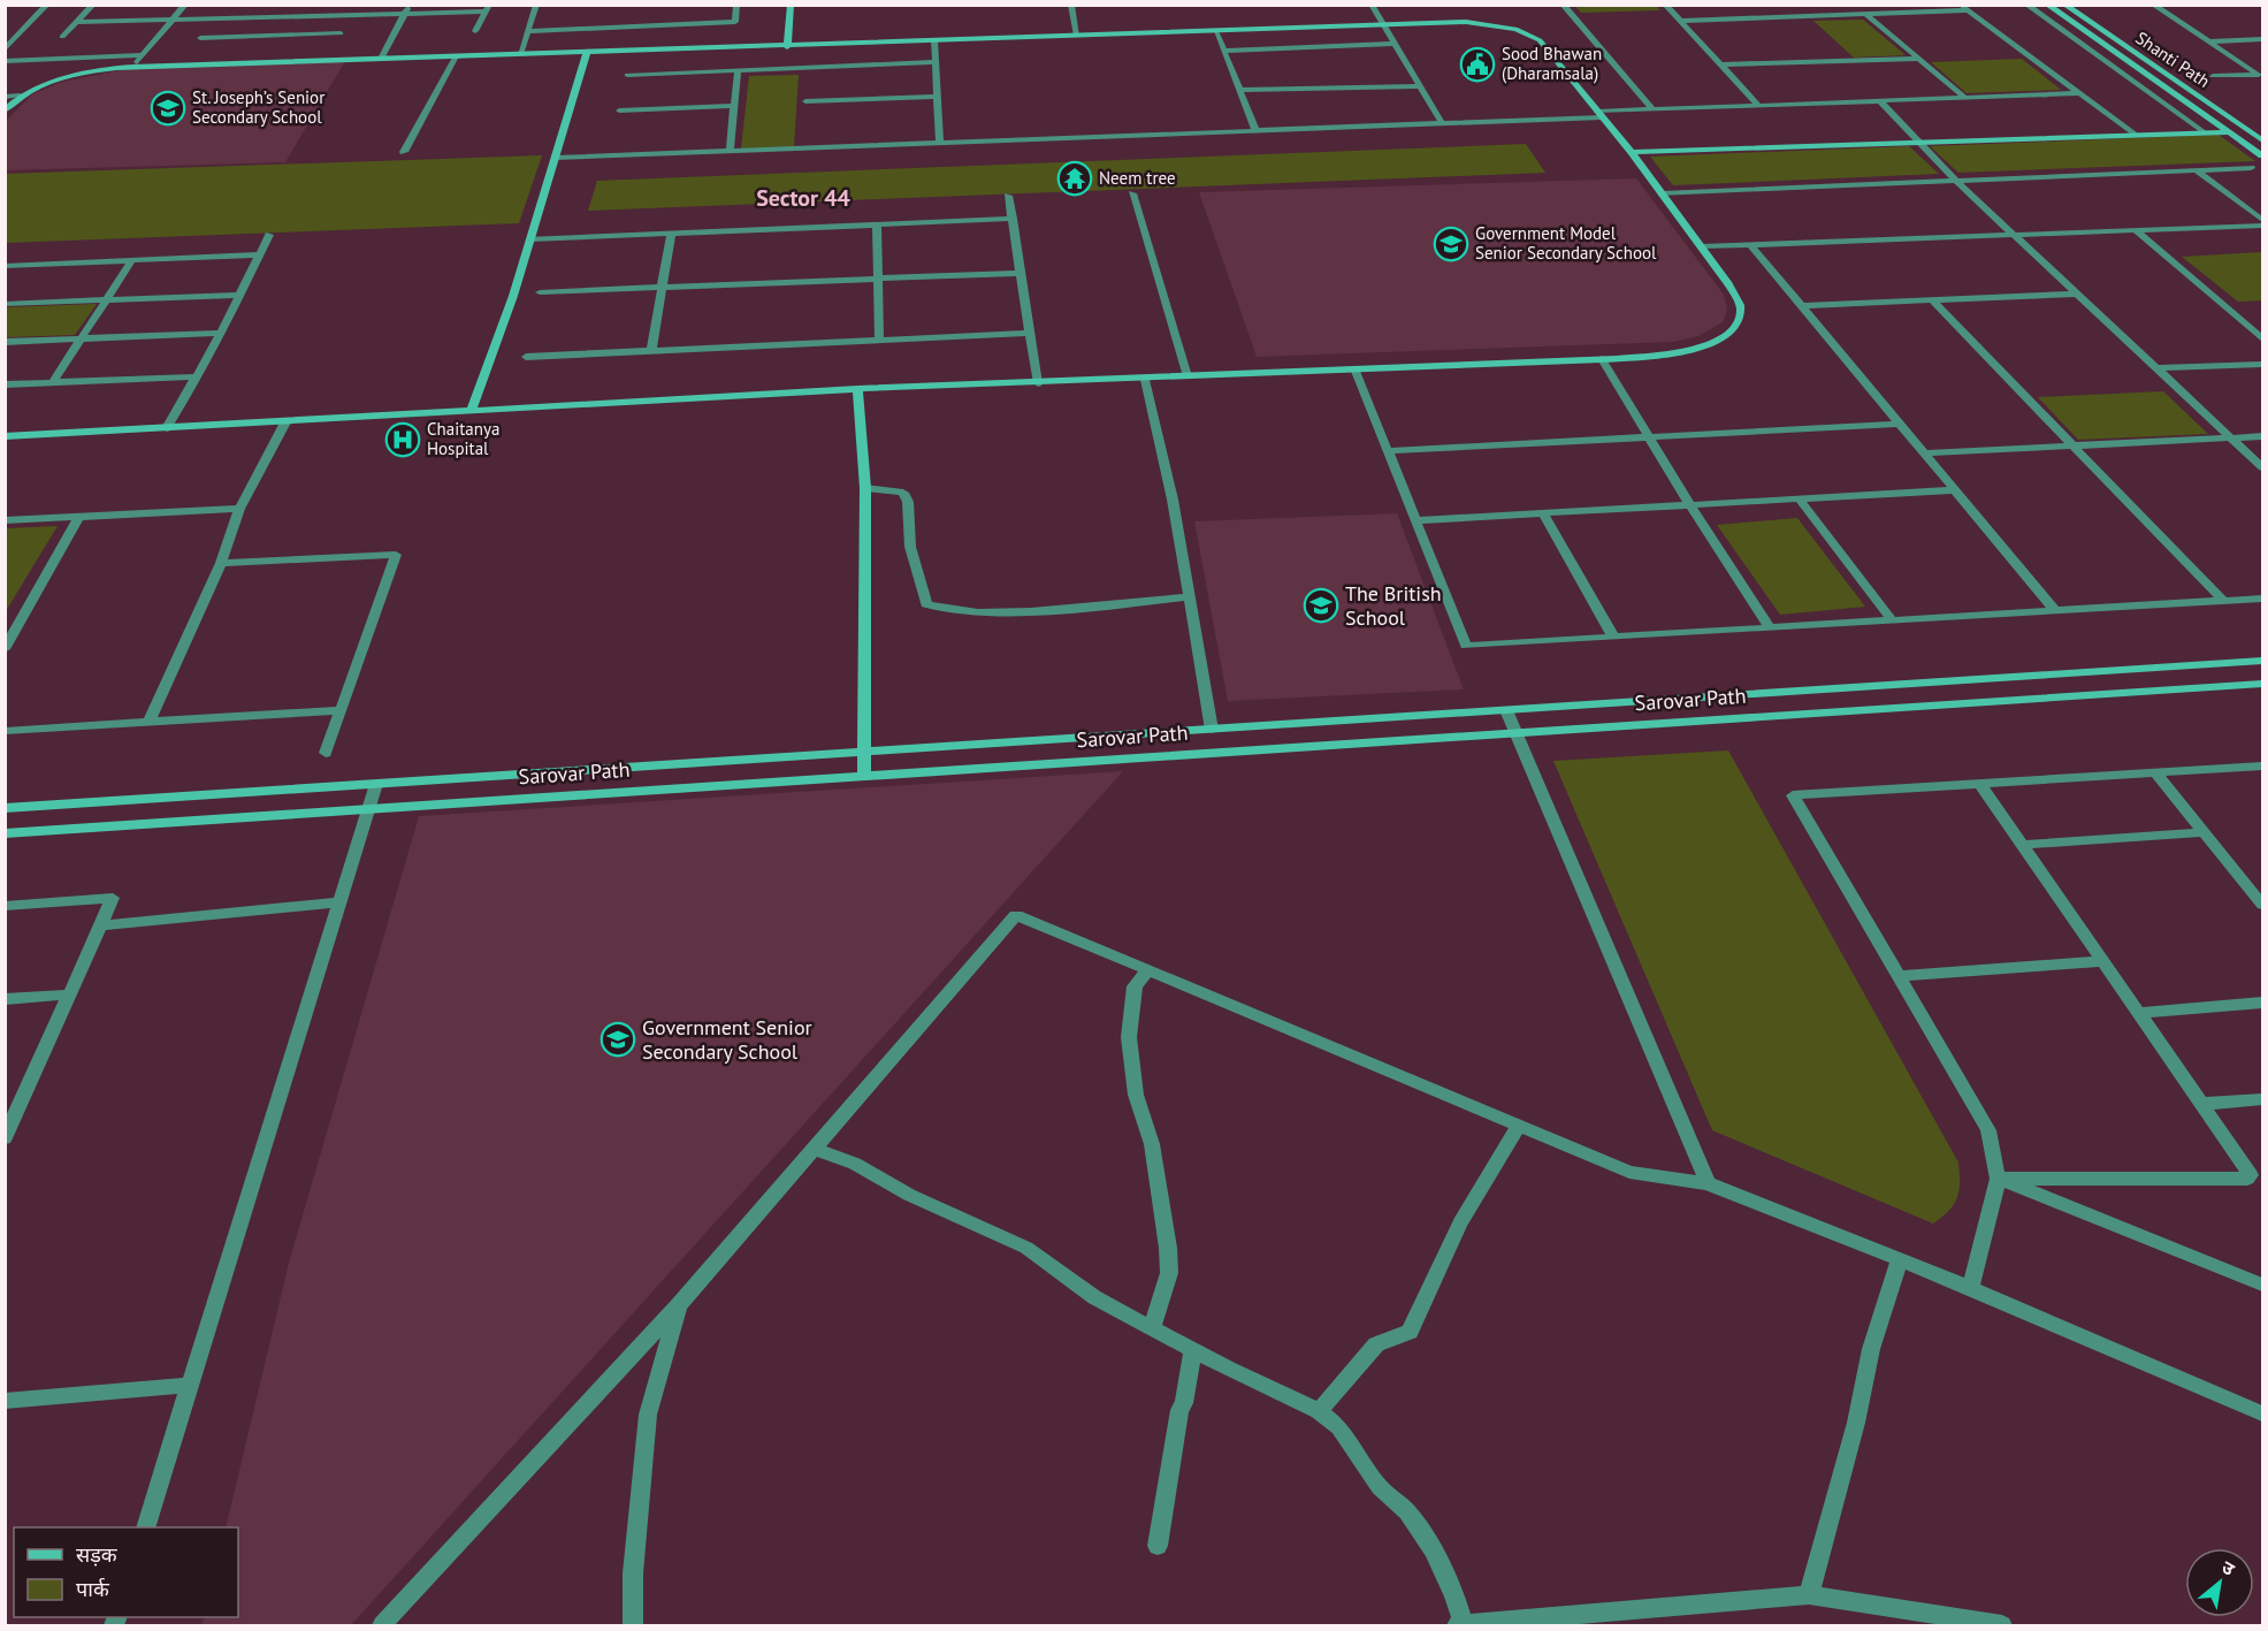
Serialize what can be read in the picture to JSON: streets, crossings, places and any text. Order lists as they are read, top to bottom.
{
  "streets": {
    "street": ["Shanti Path", "Sarovar Path"]
  },
  "districts": ["Sector 44"],
  "places": {
    "public building": ["Sood Bhawan (Dharamsala)"],
    "school or university": [
      "St. Joseph’s Senior Secondary School",
      "Government Model Senior Secondary School",
      "The British School",
      "Government Senior Secondary School"
    ],
    "temple": ["Neem tree"],
    "hospital": ["Chaitanya Hospital"]
  },
  "legend": ["सड़क", "पार्क"],
  "north": "top right"
}
